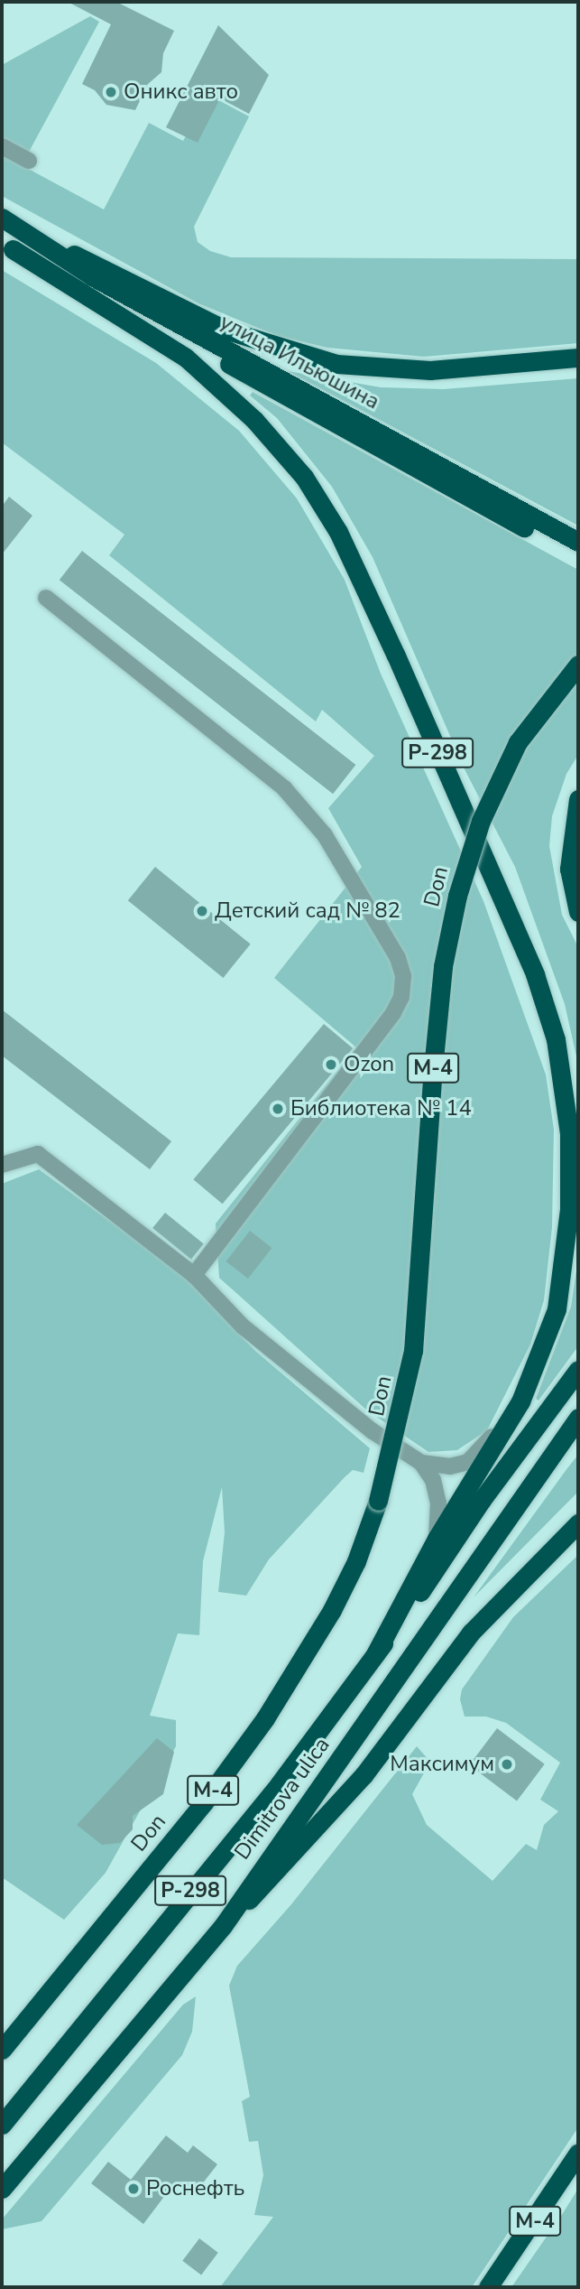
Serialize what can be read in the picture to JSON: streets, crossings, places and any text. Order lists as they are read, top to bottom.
{
  "streets": {
    "highway": [
      "улица Ильюшина",
      "Р-298",
      "Don",
      "М-4",
      "Dimitrova ulica"
    ]
  },
  "crossings": [
    ["улица Ильюшина", "Р-298"],
    ["Р-298", "Dimitrova ulica"]
  ],
  "places": [
    "Оникс авто",
    "Детский сад № 82",
    "Ozon",
    "Библиотека № 14",
    "Максимум",
    "Роснефть"
  ]
}
